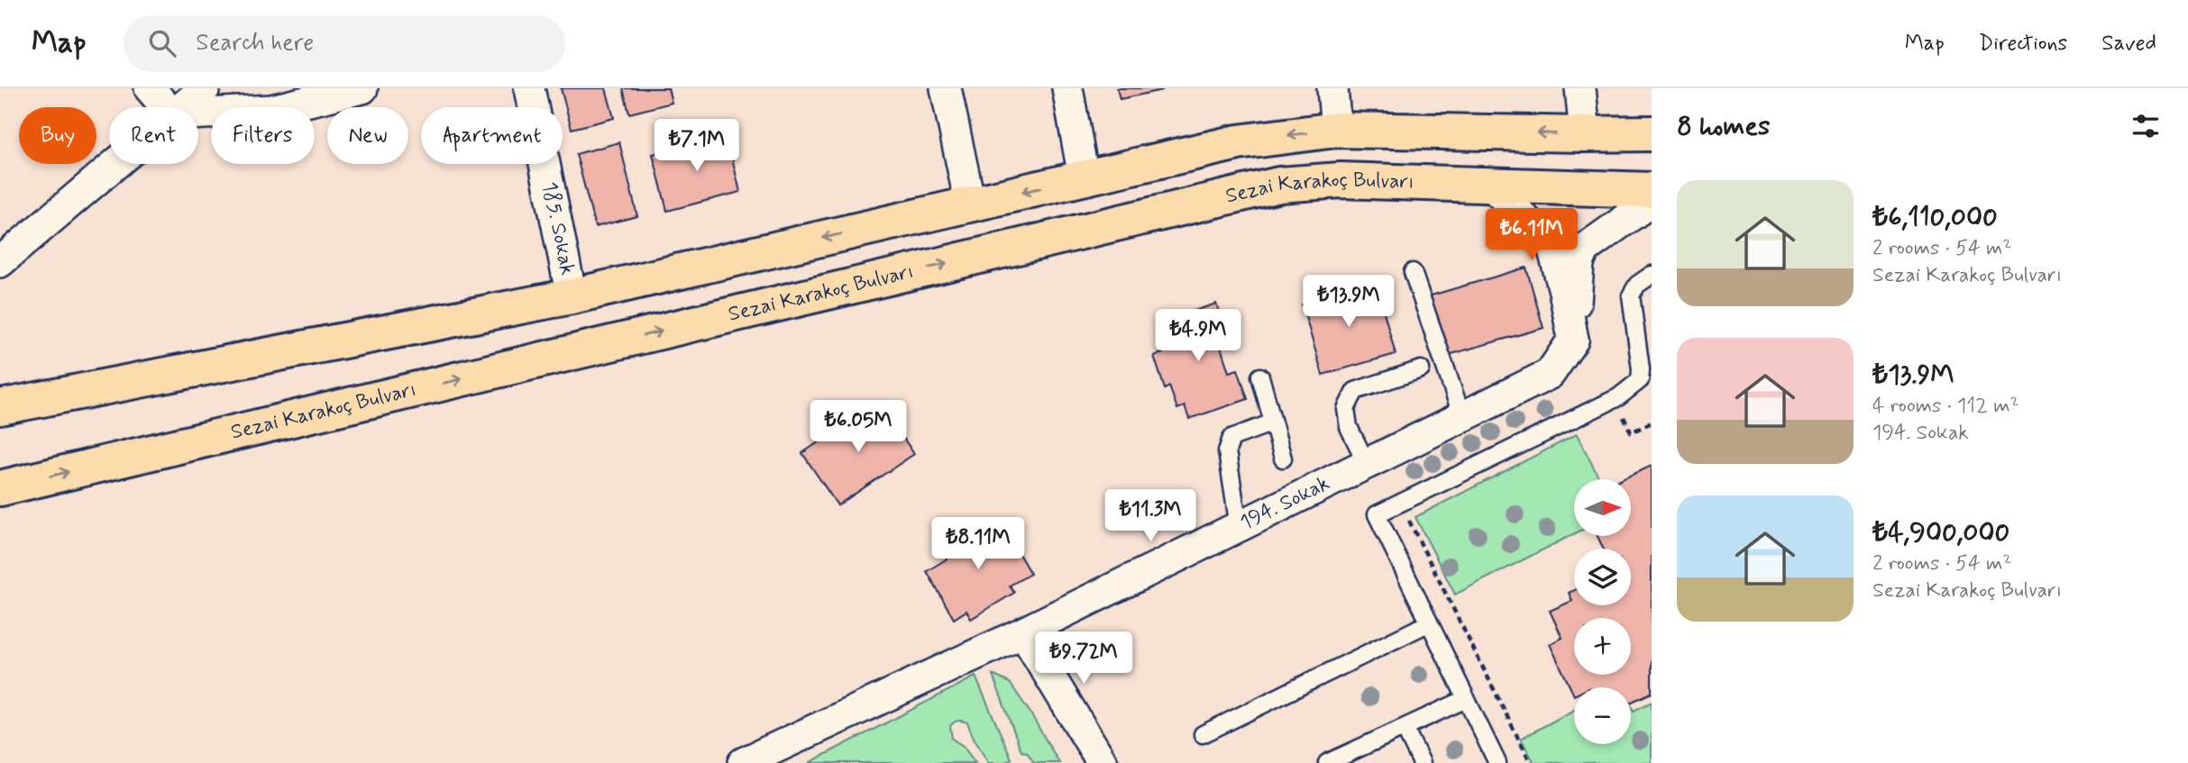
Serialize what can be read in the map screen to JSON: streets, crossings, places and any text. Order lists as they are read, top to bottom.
{
  "streets": {
    "main road": ["Sezai Karakoç Bulvarı"],
    "street": ["185. Sokak", "194. Sokak"]
  },
  "north": "right",
  "page": {
    "header": "Map",
    "search": "Search here",
    "nav": ["Map", "Directions", "Saved"],
    "heading": "8 homes",
    "chip": [
      "Buy",
      "Rent",
      "Filters",
      "New",
      "Apartment"
    ],
    "price": [
      "₺7.1M",
      "₺6.11M",
      "₺13.9M",
      "₺4.9M",
      "₺6.05M",
      "₺11.3M",
      "₺8.11M",
      "₺9.72M"
    ],
    "list": [
      {
        "name": "₺6,110,000",
        "note": "2 rooms · 54 m² · Sezai Karakoç Bulvarı"
      },
      {
        "name": "₺13.9M",
        "note": "4 rooms · 112 m² · 194. Sokak"
      },
      {
        "name": "₺4,900,000",
        "note": "2 rooms · 54 m² · Sezai Karakoç Bulvarı"
      }
    ],
    "map_buttons": ["+", "−"]
  }
}
